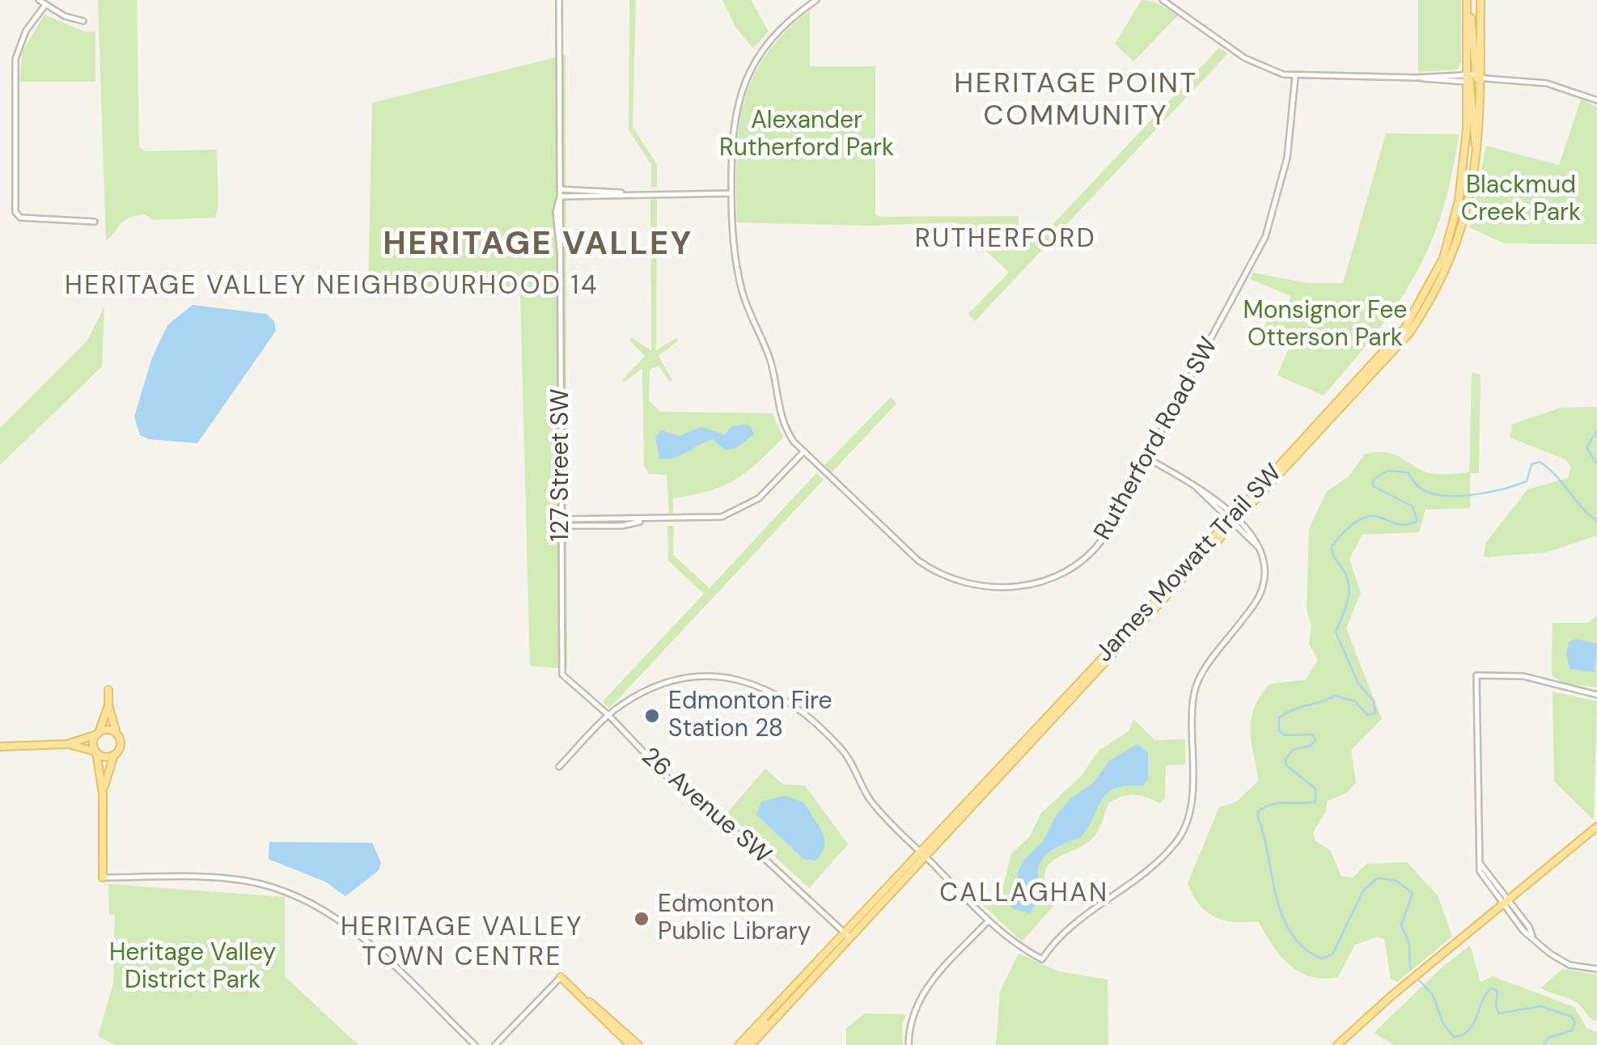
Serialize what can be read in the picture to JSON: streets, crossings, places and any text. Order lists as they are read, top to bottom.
{
  "streets": {
    "main road": ["James Mowatt Trail SW"],
    "street": ["Rutherford Road SW", "127 Street SW", "26 Avenue SW"]
  },
  "crossings": [
    ["127 Street SW", "26 Avenue SW"],
    ["James Mowatt Trail SW", "26 Avenue SW"]
  ],
  "districts": [
    "HERITAGE POINT COMMUNITY",
    "RUTHERFORD",
    "HERITAGE VALLEY",
    "HERITAGE VALLEY NEIGHBOURHOOD 14",
    "CALLAGHAN",
    "HERITAGE VALLEY TOWN CENTRE"
  ],
  "parks": [
    "Alexander Rutherford Park",
    "Blackmud Creek Park",
    "Monsignor Fee Otterson Park",
    "Heritage Valley District Park"
  ],
  "places": ["Edmonton Fire Station 28", "Edmonton Public Library"]
}
